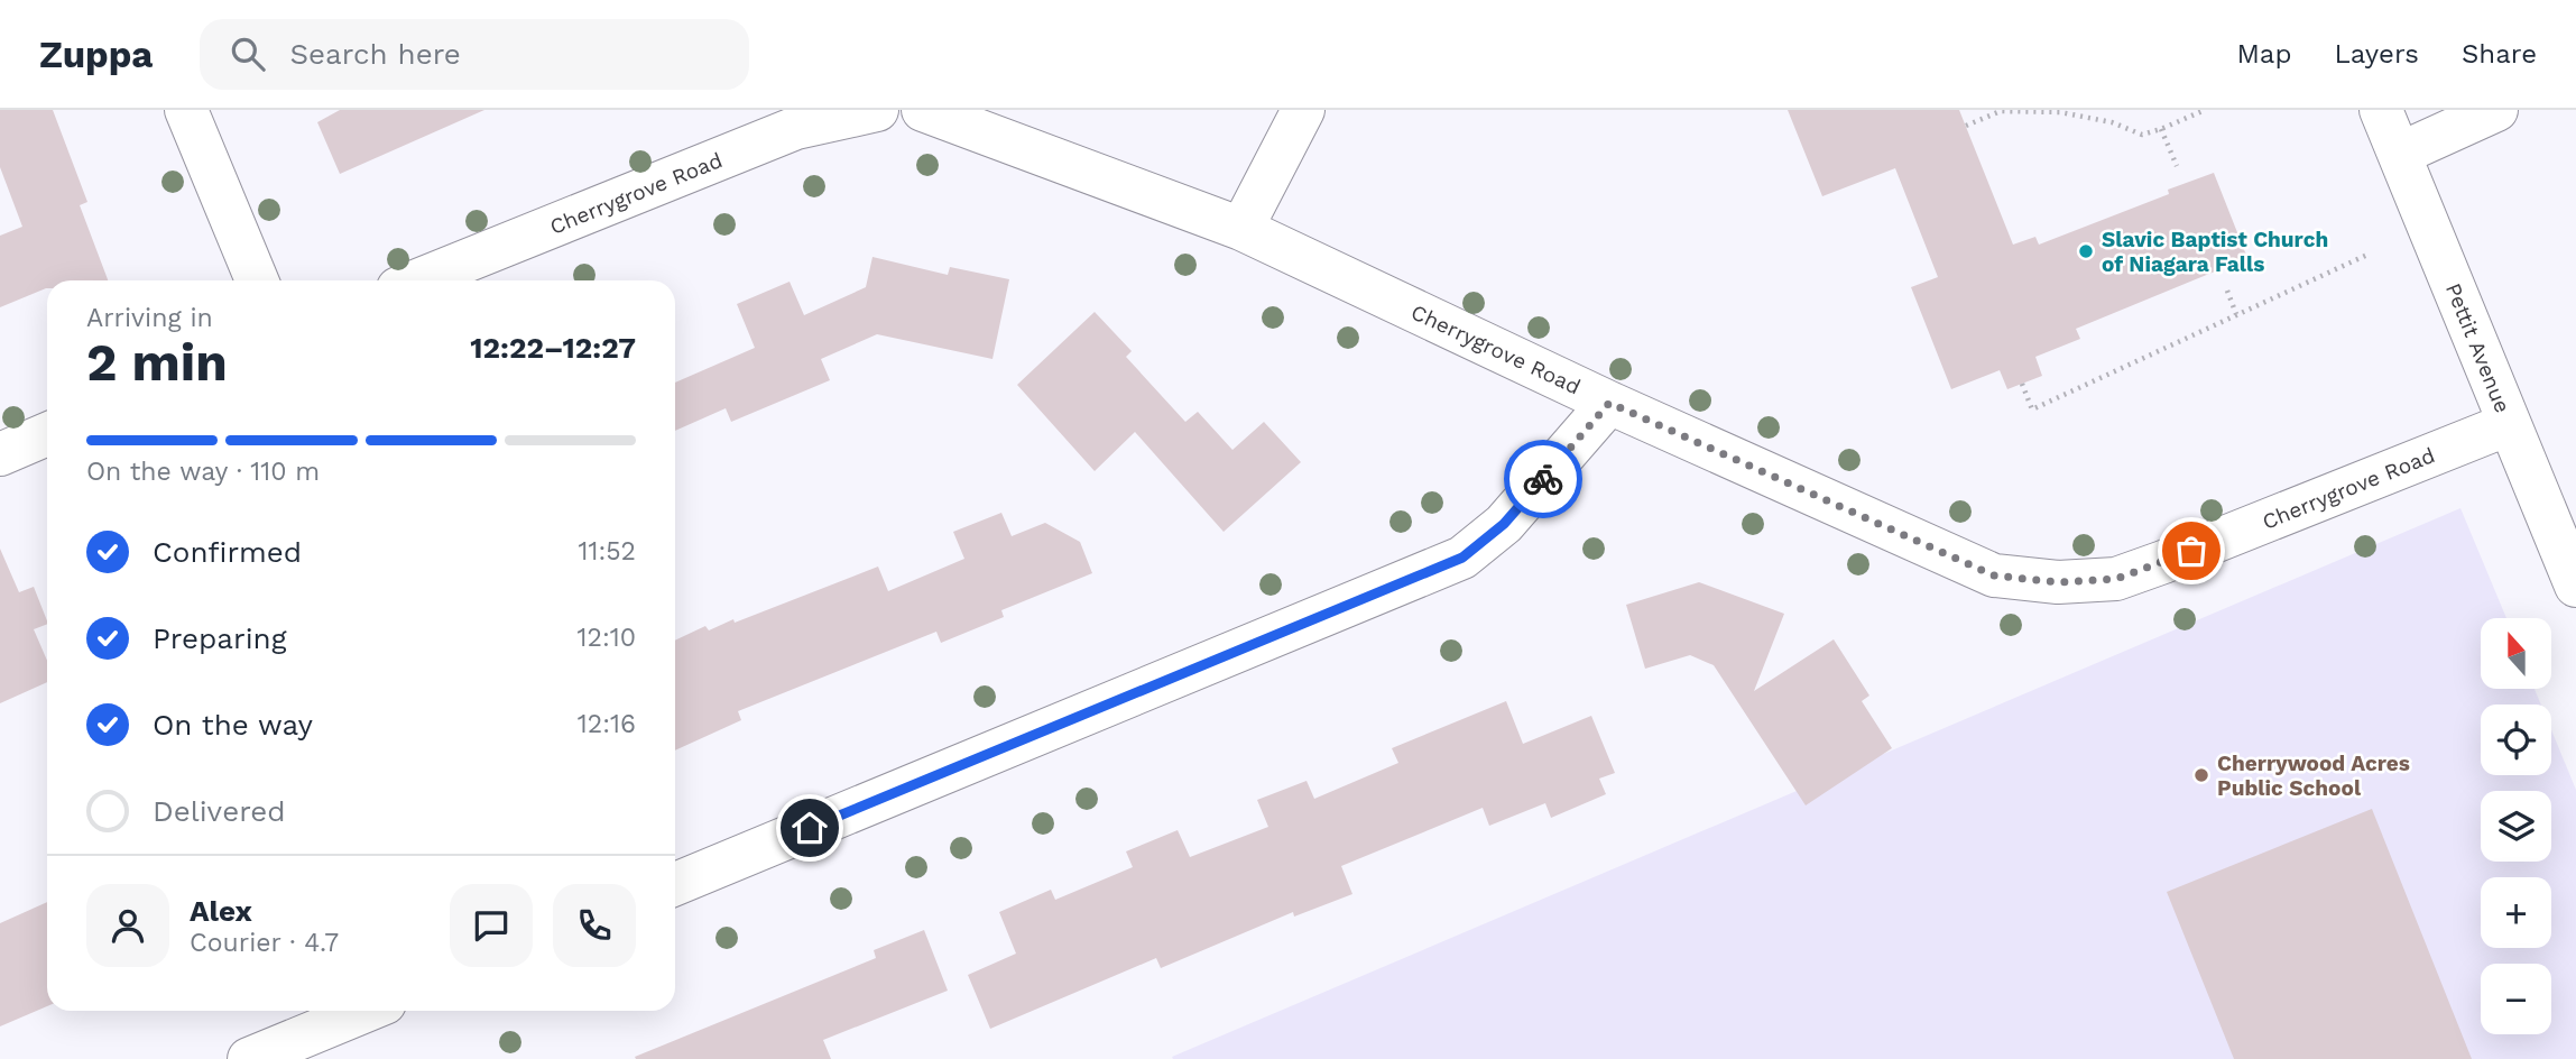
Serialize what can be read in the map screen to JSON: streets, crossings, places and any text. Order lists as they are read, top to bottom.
{
  "streets": {
    "street": ["Cherrygrove Road", "Pettit Avenue"]
  },
  "crossings": [
    ["Cherrygrove Road", "Pettit Avenue"]
  ],
  "places": ["Slavic Baptist Church of Niagara Falls", "Cherrywood Acres Public School"],
  "north": "top",
  "page": {
    "header": "Zuppa",
    "search": "Search here",
    "nav": ["Map", "Layers", "Share"],
    "heading": ["2 min", "Arriving in", "12:22–12:27"],
    "panel": ["Alex", "Courier · 4.7"],
    "bar": "On the way · 110 m",
    "list": [
      ["Confirmed", "11:52"],
      ["Preparing", "12:10"],
      ["On the way", "12:16"],
      "Delivered"
    ],
    "map_buttons": ["+", "−"]
  }
}
